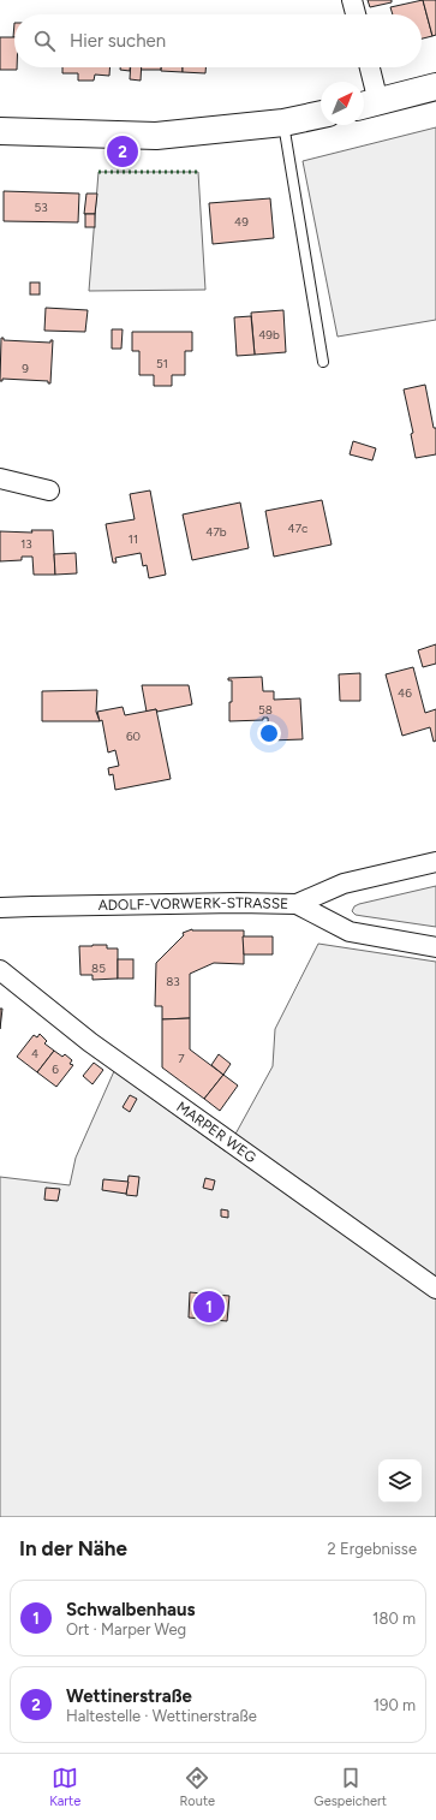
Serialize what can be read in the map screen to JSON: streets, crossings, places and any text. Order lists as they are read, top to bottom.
{
  "streets": {
    "street": ["ADOLF-VORWERK-STRASSE", "MARPER WEG"]
  },
  "house_numbers": [
    "53",
    "49",
    "49b",
    "51",
    "9",
    "47c",
    "47b",
    "11",
    "13",
    "46",
    "58",
    "60",
    "85",
    "83",
    "4",
    "7",
    "6"
  ],
  "north": "top right",
  "page": {
    "search": "Hier suchen",
    "pins": ["2", "1"],
    "heading": ["In der Nähe", "2 Ergebnisse"],
    "list": [
      {
        "mark": "1",
        "name": "Schwalbenhaus",
        "note": "Ort · Marper Weg",
        "value": "180 m"
      },
      {
        "mark": "2",
        "name": "Wettinerstraße",
        "note": "Haltestelle · Wettinerstraße",
        "value": "190 m"
      }
    ],
    "nav": ["Karte", "Route", "Gespeichert"]
  }
}
